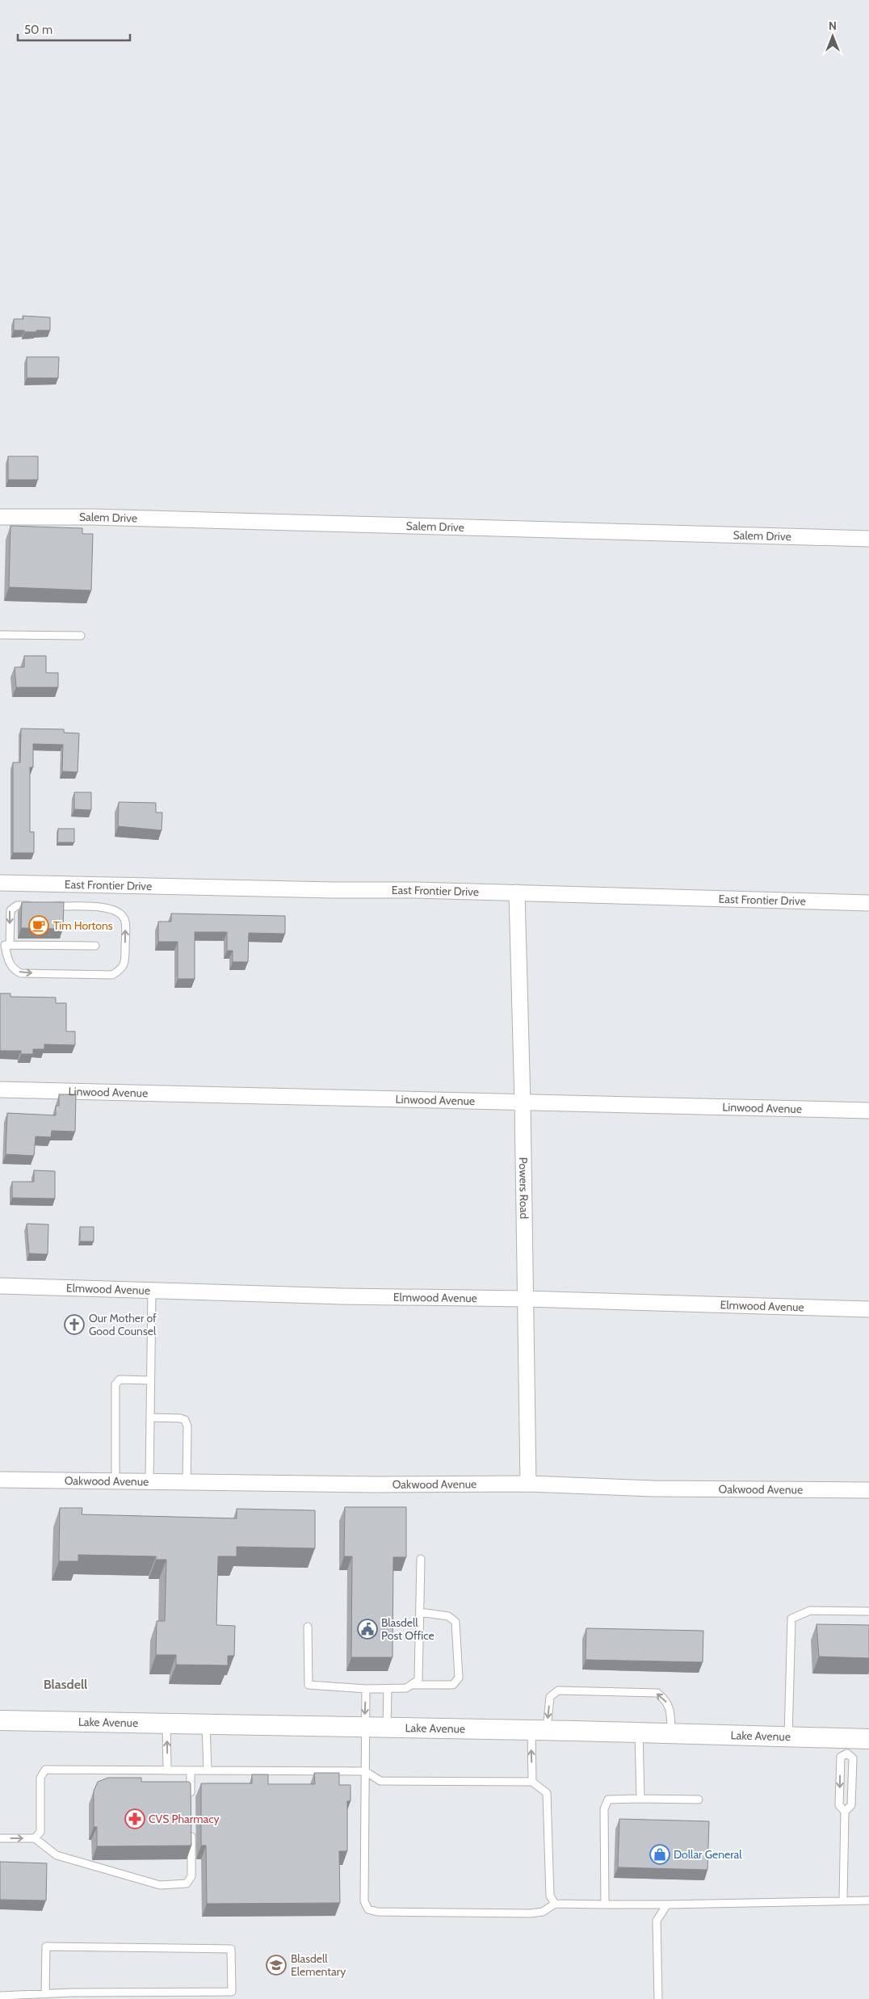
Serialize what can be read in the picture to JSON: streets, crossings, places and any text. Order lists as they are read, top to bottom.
{
  "streets": {
    "street": [
      "Salem Drive",
      "East Frontier Drive",
      "Linwood Avenue",
      "Powers Road",
      "Elmwood Avenue",
      "Oakwood Avenue",
      "Lake Avenue"
    ]
  },
  "crossings": [
    ["East Frontier Drive", "Powers Road"],
    ["Linwood Avenue", "Powers Road"],
    ["Powers Road", "Elmwood Avenue"],
    ["Powers Road", "Oakwood Avenue"]
  ],
  "districts": ["Blasdell"],
  "places": {
    "cafe": ["Tim Hortons"],
    "church": ["Our Mother of Good Counsel"],
    "public building": ["Blasdell Post Office"],
    "pharmacy": ["CVS Pharmacy"],
    "shop": ["Dollar General"],
    "school or university": ["Blasdell Elementary"]
  },
  "scale_bar": "50 m",
  "north": "top"
}
